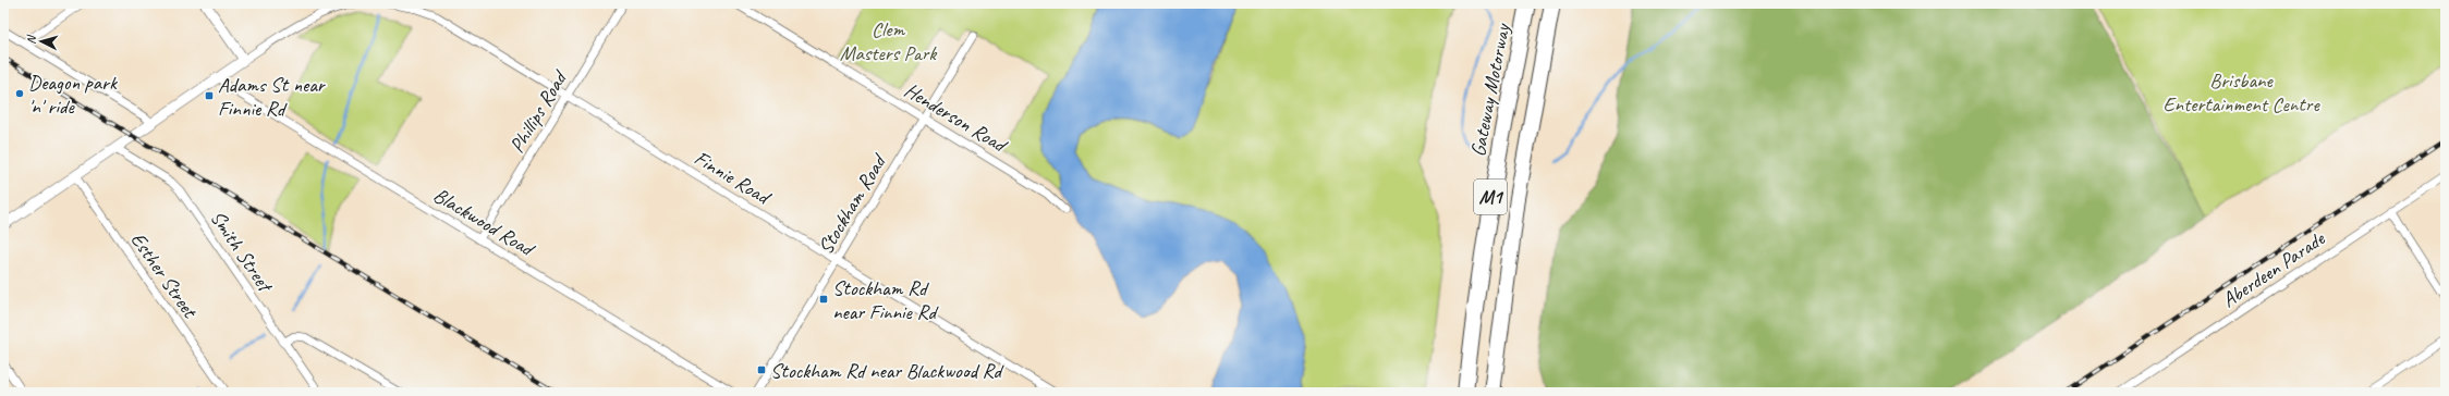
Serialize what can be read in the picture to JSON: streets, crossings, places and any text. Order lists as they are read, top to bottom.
{
  "streets": {
    "highway": ["Gateway Motorway", "M1"],
    "street": [
      "Phillips Road",
      "Henderson Road",
      "Finnie Road",
      "Stockham Road",
      "Blackwood Road",
      "Smith Street",
      "Aberdeen Parade",
      "Esther Street"
    ]
  },
  "crossings": [
    ["Phillips Road", "Finnie Road"],
    ["Phillips Road", "Blackwood Road"],
    ["Henderson Road", "Stockham Road"],
    ["Finnie Road", "Stockham Road"]
  ],
  "parks": ["Clem Masters Park", "Brisbane Entertainment Centre"],
  "places": {
    "other": ["Deagon park 'n' ride"],
    "transit": ["Adams St near Finnie Rd", "Stockham Rd near Finnie Rd", "Stockham Rd near Blackwood Rd"]
  },
  "north": "left"
}
